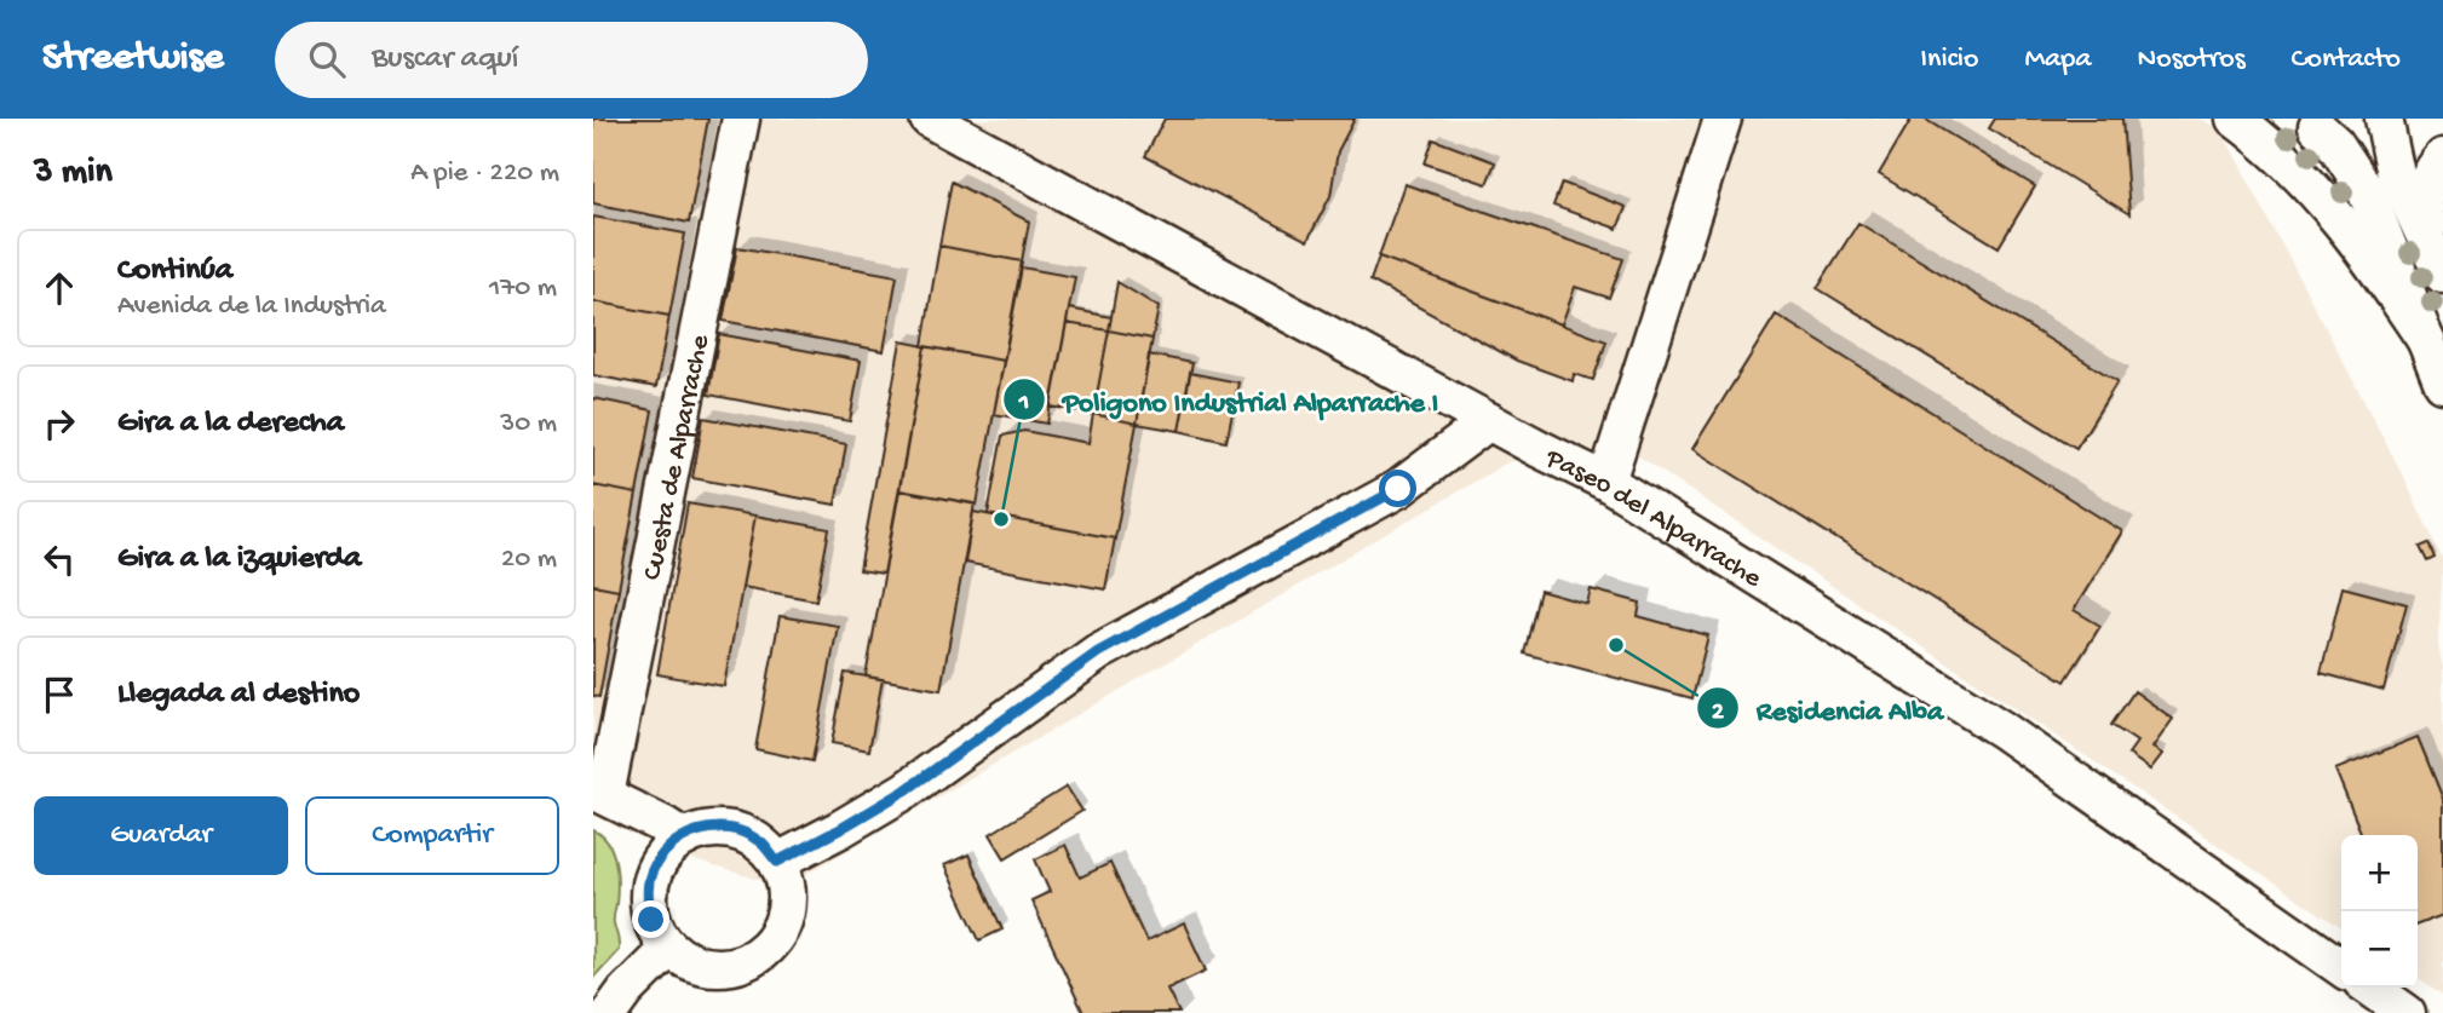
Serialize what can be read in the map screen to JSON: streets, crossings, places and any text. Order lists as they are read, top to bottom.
{
  "streets": {
    "street": ["Cuesta de Alparrache", "Paseo del Alparrache"]
  },
  "places": ["Poligono Industrial Alparrache I", "Residencia Alba"],
  "page": {
    "header": "Streetwise",
    "search": "Buscar aquí",
    "nav": [
      "Inicio",
      "Mapa",
      "Nosotros",
      "Contacto"
    ],
    "heading": ["3 min", "A pie · 220 m"],
    "list": [
      ["Continúa", "Avenida de la Industria", "170 m"],
      ["Gira a la derecha", "30 m"],
      ["Gira a la izquierda", "20 m"],
      "Llegada al destino"
    ],
    "buttons": ["Guardar", "Compartir"],
    "map_buttons": ["+", "−"]
  }
}
